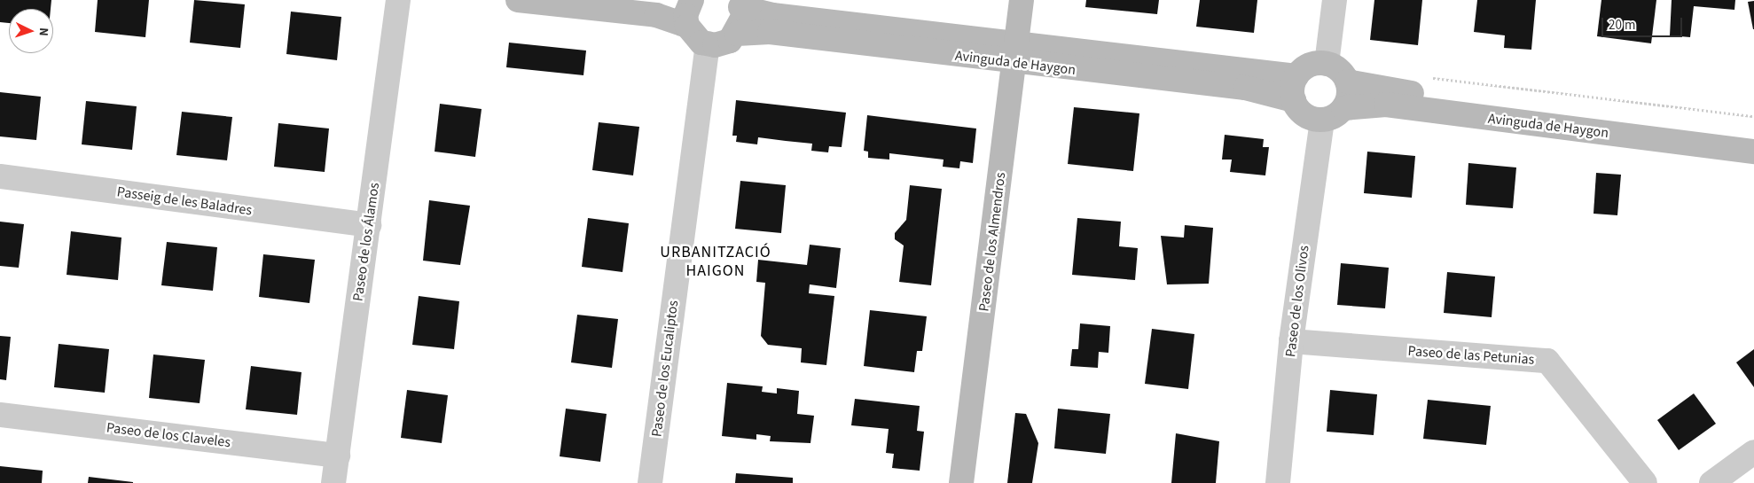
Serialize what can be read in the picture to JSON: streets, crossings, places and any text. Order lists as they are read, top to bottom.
{
  "streets": {
    "street": [
      "Avinguda de Haygon",
      "Passeig de les Baladres",
      "Paseo de los Álamos",
      "Paseo de los Almendros",
      "Paseo de los Olivos",
      "Paseo de las Petunias",
      "Paseo de los Eucaliptos",
      "Paseo de los Claveles"
    ]
  },
  "crossings": [
    ["Avinguda de Haygon", "Paseo de los Almendros"],
    ["Avinguda de Haygon", "Paseo de los Olivos"],
    ["Passeig de les Baladres", "Paseo de los Álamos"],
    ["Paseo de los Álamos", "Paseo de los Claveles"],
    ["Paseo de los Olivos", "Paseo de las Petunias"]
  ],
  "districts": ["URBANITZACIÓ HAIGON"],
  "scale_bar": "20 m",
  "north": "right"
}
